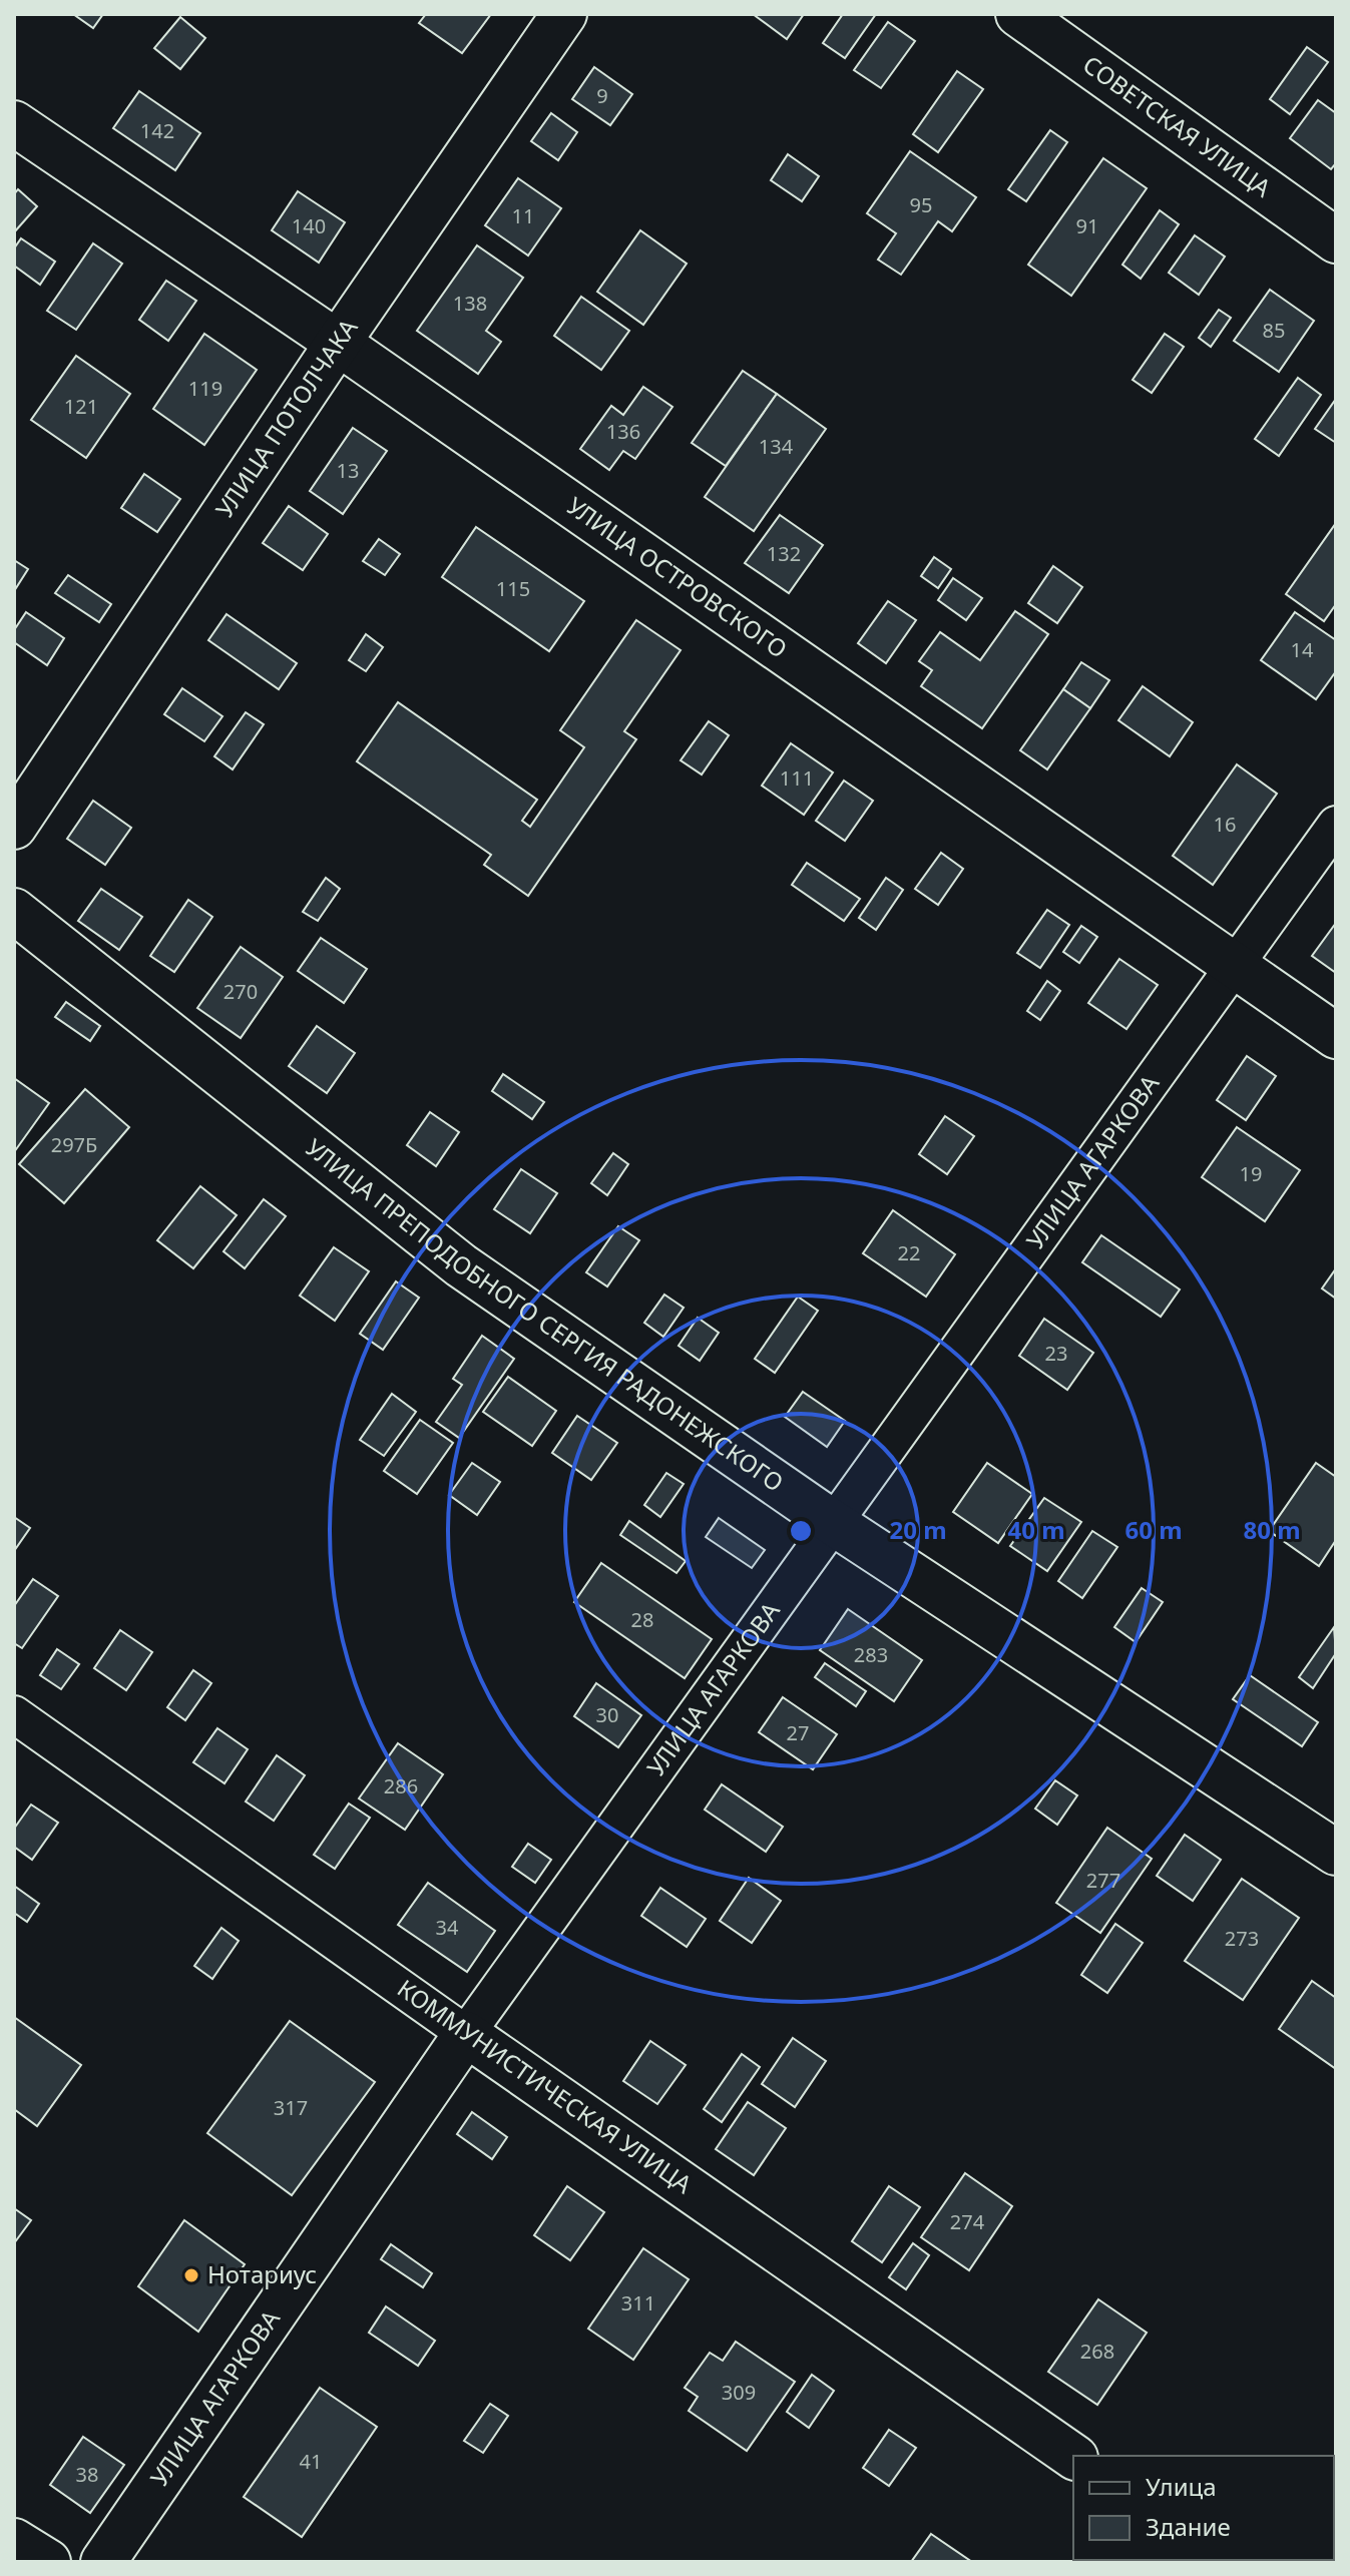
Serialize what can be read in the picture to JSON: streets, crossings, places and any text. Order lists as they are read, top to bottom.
{
  "streets": {
    "street": [
      "СОВЕТСКАЯ УЛИЦА",
      "УЛИЦА ПОТОЛЧАКА",
      "УЛИЦА ОСТРОВСКОГО",
      "УЛИЦА АГАРКОВА",
      "УЛИЦА ПРЕПОДОБНОГО СЕРГИЯ РАДОНЕЖСКОГО",
      "КОММУНИСТИЧЕСКАЯ УЛИЦА"
    ]
  },
  "crossings": [
    ["УЛИЦА ПОТОЛЧАКА", "УЛИЦА ОСТРОВСКОГО"],
    ["УЛИЦА ОСТРОВСКОГО", "УЛИЦА АГАРКОВА"],
    ["УЛИЦА АГАРКОВА", "УЛИЦА ПРЕПОДОБНОГО СЕРГИЯ РАДОНЕЖСКОГО"],
    ["УЛИЦА АГАРКОВА", "КОММУНИСТИЧЕСКАЯ УЛИЦА"]
  ],
  "places": ["Нотариус"],
  "house_numbers": [
    "9",
    "142",
    "95",
    "11",
    "140",
    "91",
    "138",
    "85",
    "119",
    "121",
    "136",
    "134",
    "13",
    "132",
    "115",
    "14",
    "111",
    "16",
    "270",
    "297Б",
    "19",
    "22",
    "23",
    "28",
    "283",
    "30",
    "27",
    "286",
    "277",
    "34",
    "273",
    "317",
    "274",
    "311",
    "268",
    "309",
    "41",
    "38"
  ],
  "legend": ["Улица", "Здание"],
  "rings": [
    "20 m",
    "40 m",
    "60 m",
    "80 m"
  ]
}
